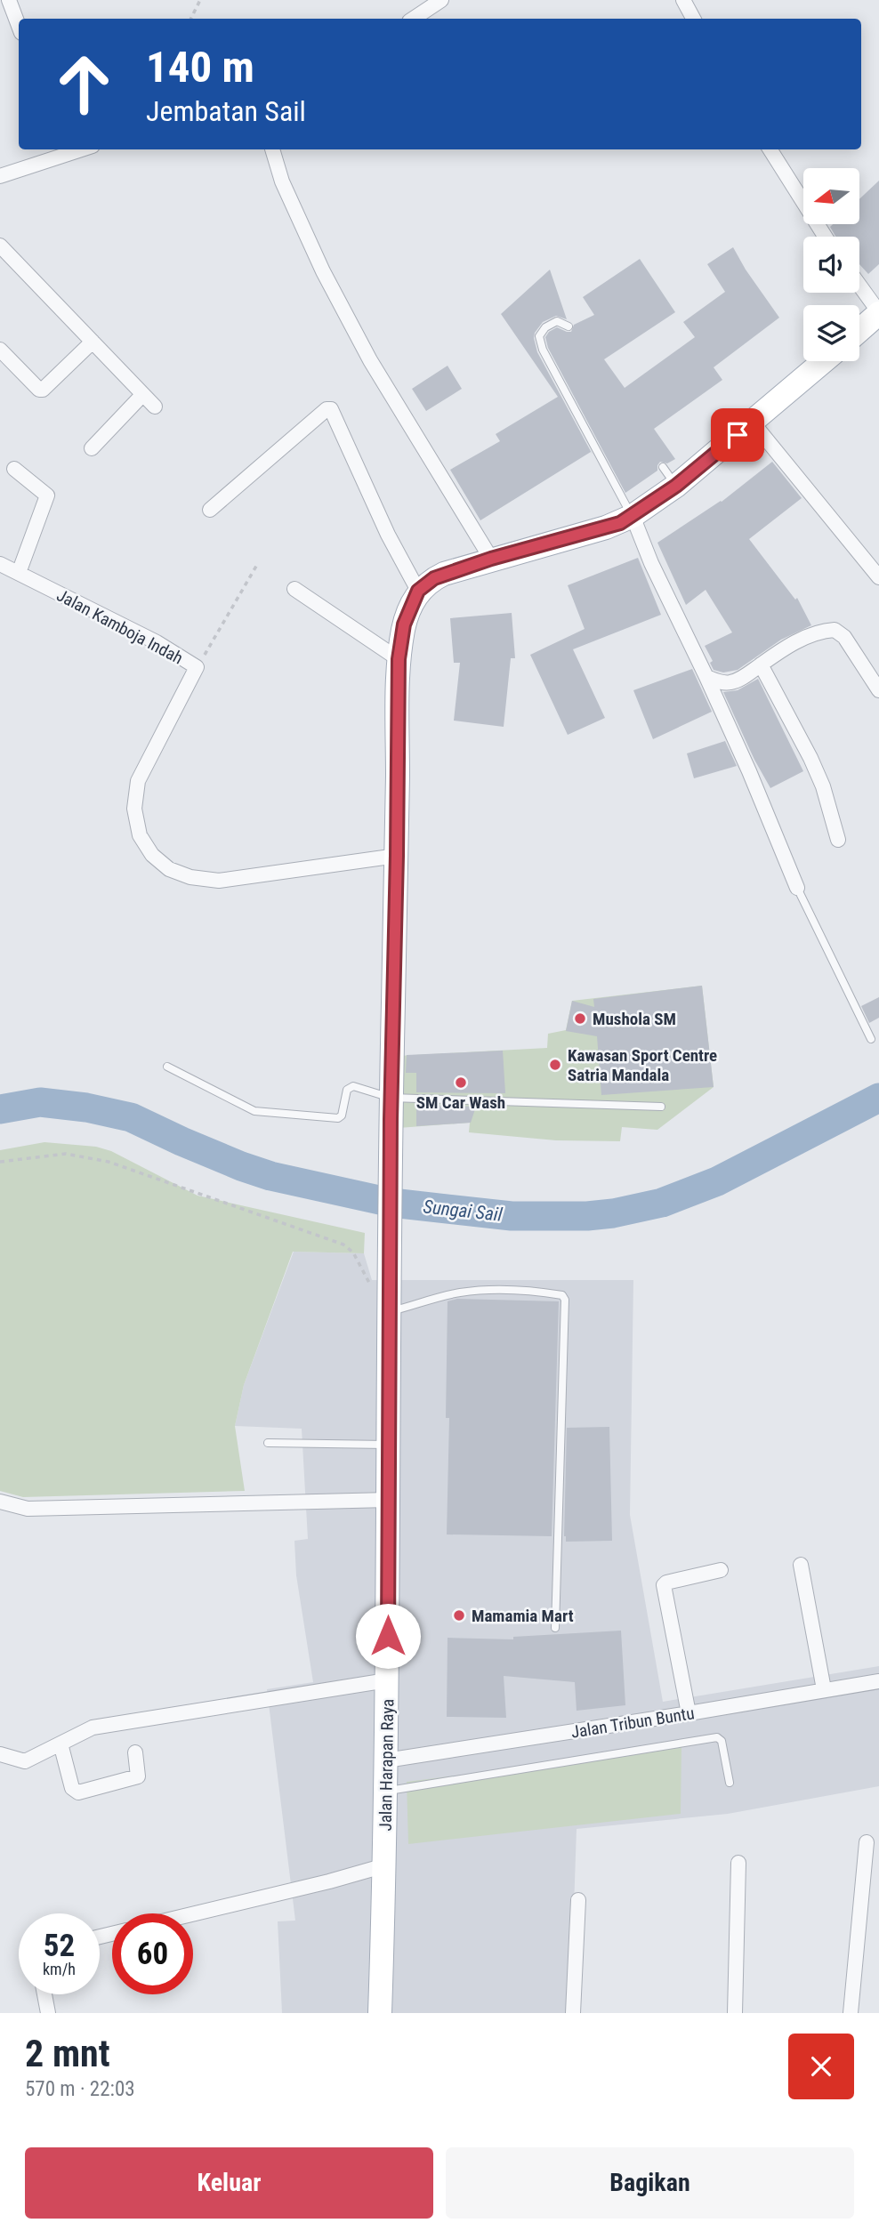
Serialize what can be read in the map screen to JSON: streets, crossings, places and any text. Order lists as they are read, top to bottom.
{
  "streets": {
    "main road": ["Jalan Harapan Raya"],
    "street": ["Jalan Kamboja Indah", "Jalan Tribun Buntu"]
  },
  "crossings": [
    ["Jalan Tribun Buntu", "Jalan Harapan Raya"]
  ],
  "water": ["Sungai Sail"],
  "places": [
    "Mushola SM",
    "Kawasan Sport Centre Satria Mandala",
    "SM Car Wash",
    "Mamamia Mart"
  ],
  "north": "left",
  "page": {
    "turn": ["140 m", "Jembatan Sail"],
    "speed": "52 km/h",
    "limit": "60",
    "heading": ["2 mnt", "570 m · 22:03"],
    "buttons": ["Keluar", "Bagikan"]
  }
}
